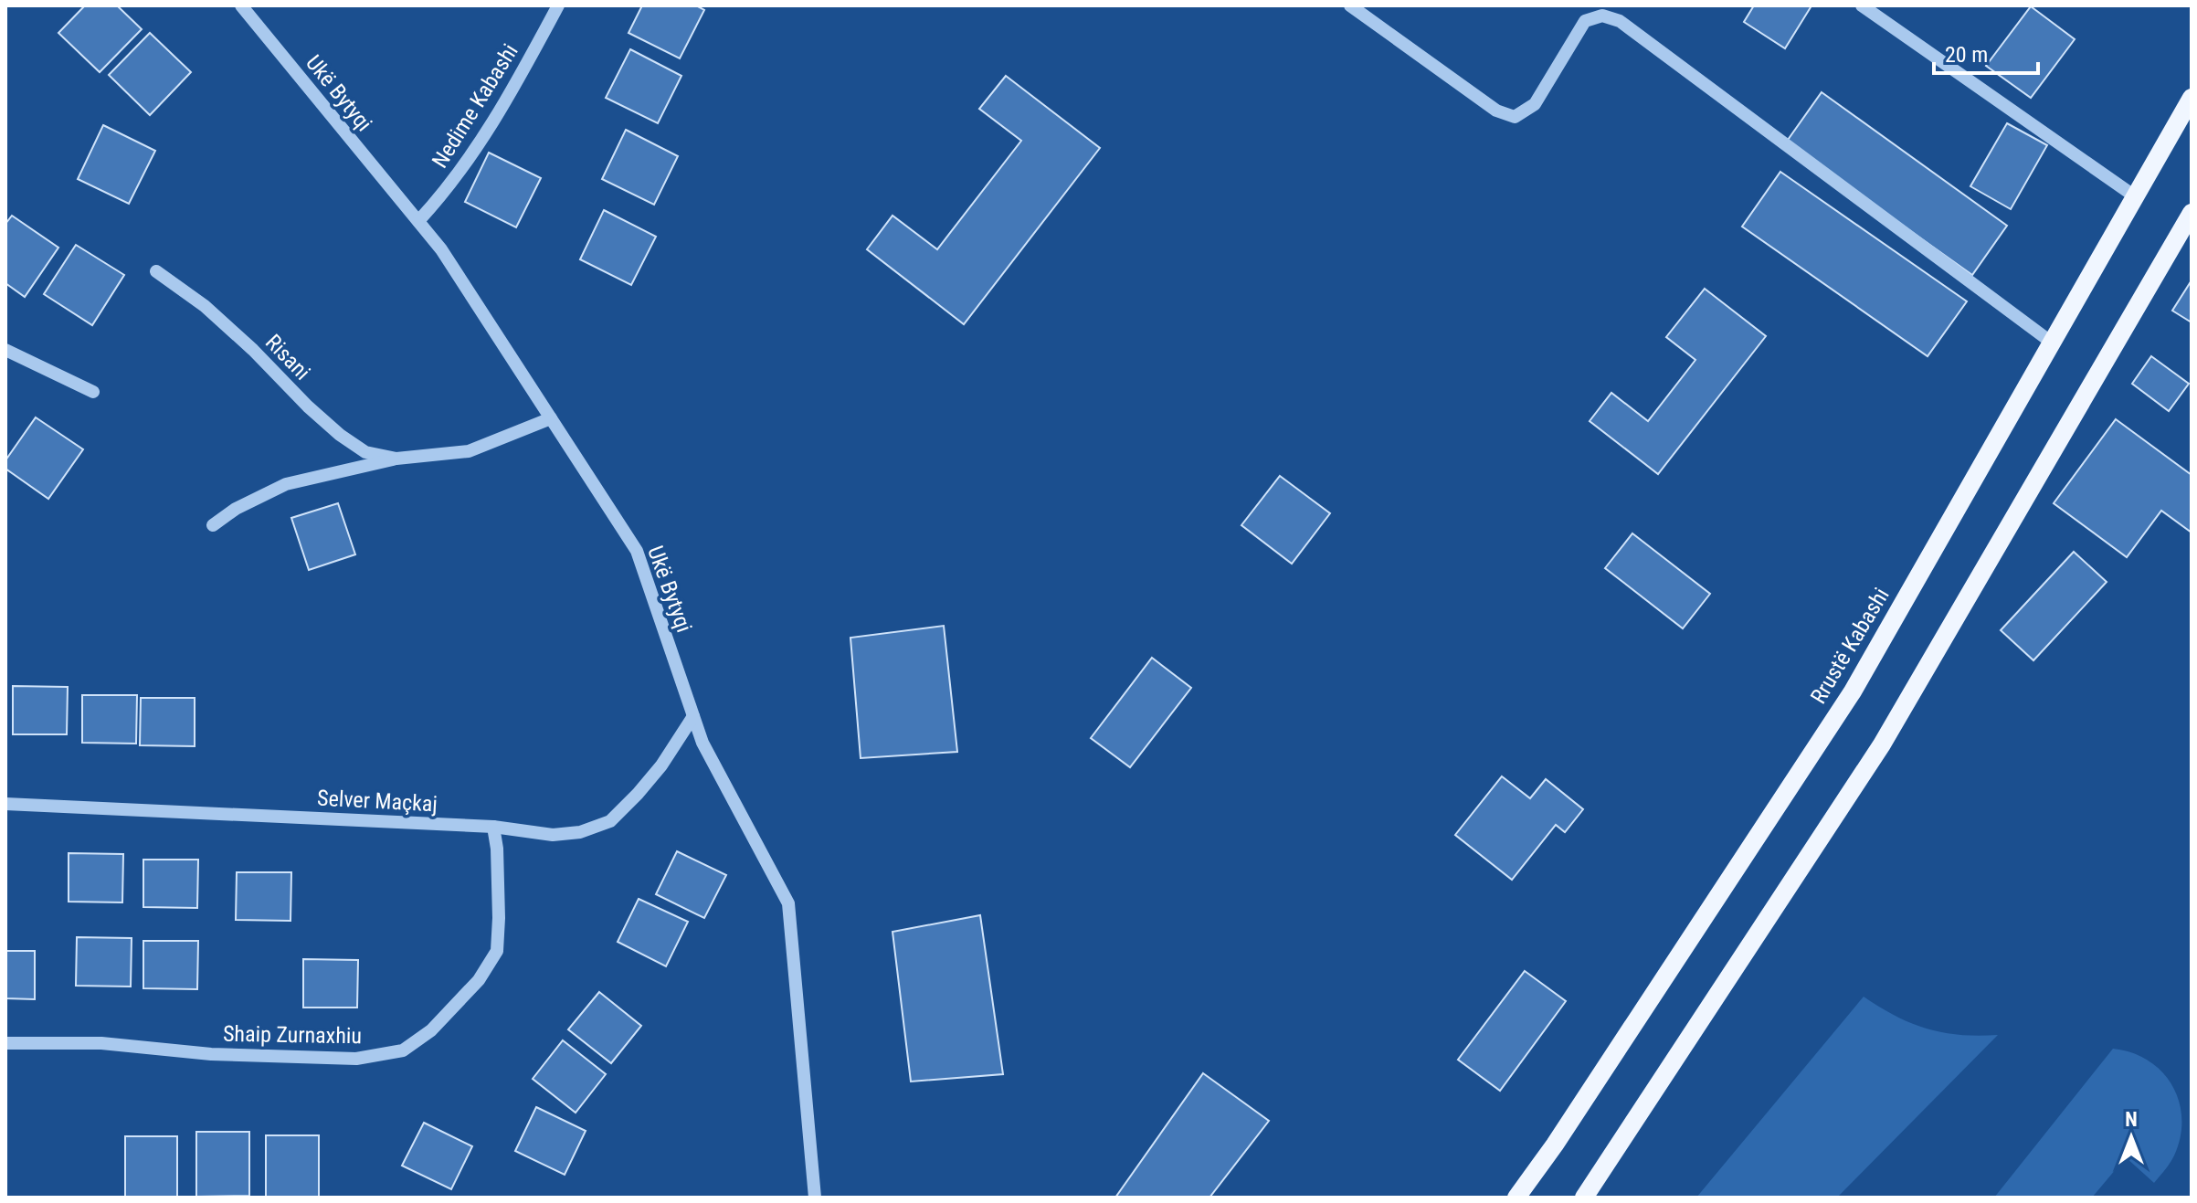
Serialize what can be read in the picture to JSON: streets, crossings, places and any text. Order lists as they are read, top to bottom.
{
  "streets": {
    "main road": ["Rrustë Kabashi"],
    "street": [
      "Ukë Bytyqi",
      "Nedime Kabashi",
      "Risani",
      "Selver Maçkaj",
      "Shaip Zurnaxhiu"
    ]
  },
  "crossings": [
    ["Ukë Bytyqi", "Nedime Kabashi"],
    ["Ukë Bytyqi", "Risani"],
    ["Ukë Bytyqi", "Selver Maçkaj"],
    ["Selver Maçkaj", "Shaip Zurnaxhiu"]
  ],
  "scale_bar": "20 m",
  "north": "top"
}
